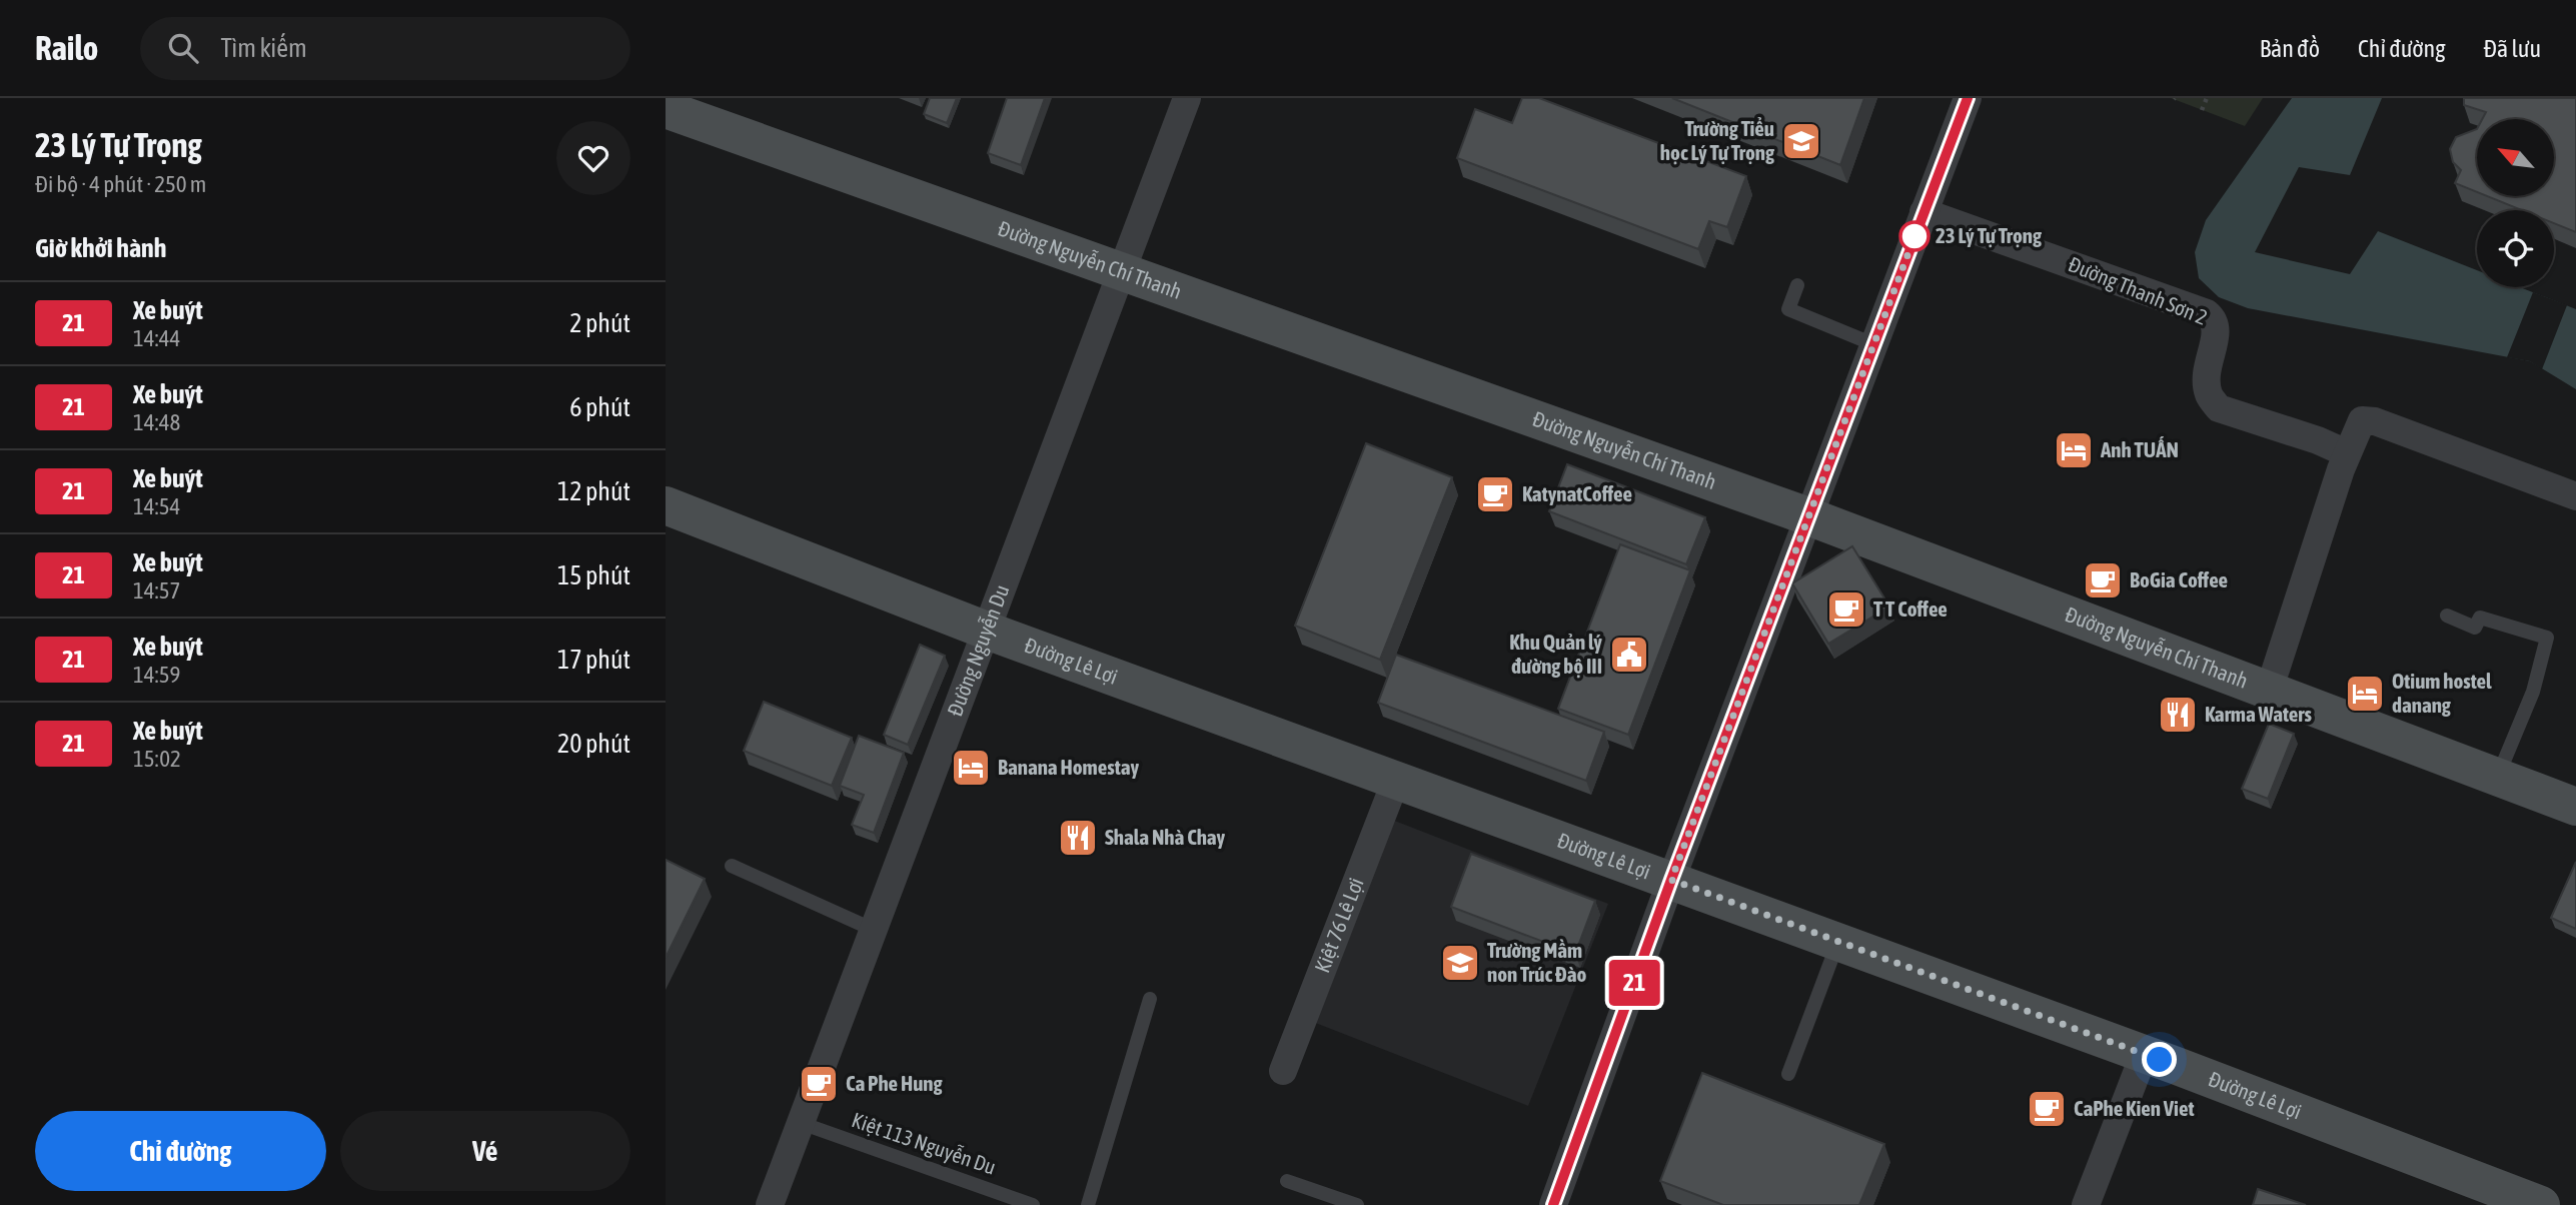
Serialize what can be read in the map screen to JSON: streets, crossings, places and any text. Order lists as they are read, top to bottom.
{
  "streets": {
    "street": [
      "Đường Nguyễn Chí Thanh",
      "Đường Thanh Sơn 2",
      "Đường Nguyễn Du",
      "Đường Lê Lợi",
      "Kiệt 76 Lê Lợi"
    ],
    "lane": ["Kiệt 113 Nguyễn Du"]
  },
  "crossings": [
    ["Đường Nguyễn Chí Thanh", "Đường Nguyễn Du"],
    ["Đường Nguyễn Du", "Đường Lê Lợi"],
    ["Đường Nguyễn Du", "Kiệt 113 Nguyễn Du"],
    ["Đường Lê Lợi", "Kiệt 76 Lê Lợi"]
  ],
  "places": {
    "school or university": ["Trường Tiểu học Lý Tự Trọng", "Trường Mầm non Trúc Đào"],
    "other": ["23 Lý Tự Trọng"],
    "hotel": ["Anh TUẤN", "Otium hostel danang", "Banana Homestay"],
    "cafe": [
      "KatynatCoffee",
      "BoGia Coffee",
      "T T Coffee",
      "Ca Phe Hung",
      "CaPhe Kien Viet"
    ],
    "public building": ["Khu Quản lý đường bộ III"],
    "restaurant": ["Karma Waters", "Shala Nhà Chay"]
  },
  "lines": ["bus line 21"],
  "north": "top left",
  "page": {
    "header": "Railo",
    "search": "Tìm kiếm",
    "nav": ["Bản đồ", "Chỉ đường", "Đã lưu"],
    "heading": [
      ["23 Lý Tự Trọng", "Đi bộ · 4 phút · 250 m"],
      "Giờ khởi hành"
    ],
    "on_map": "21",
    "list": [
      {
        "mark": "21",
        "name": "Xe buýt",
        "note": "14:44",
        "value": "2 phút"
      },
      {
        "mark": "21",
        "name": "Xe buýt",
        "note": "14:48",
        "value": "6 phút"
      },
      {
        "mark": "21",
        "name": "Xe buýt",
        "note": "14:54",
        "value": "12 phút"
      },
      {
        "mark": "21",
        "name": "Xe buýt",
        "note": "14:57",
        "value": "15 phút"
      },
      {
        "mark": "21",
        "name": "Xe buýt",
        "note": "14:59",
        "value": "17 phút"
      },
      {
        "mark": "21",
        "name": "Xe buýt",
        "note": "15:02",
        "value": "20 phút"
      }
    ],
    "buttons": ["Chỉ đường", "Vé"]
  }
}
